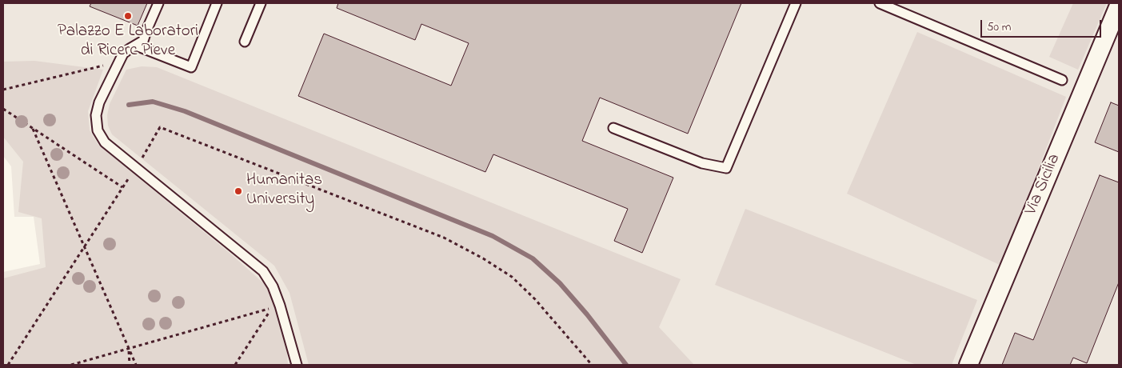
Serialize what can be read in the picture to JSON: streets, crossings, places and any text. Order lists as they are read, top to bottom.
{
  "streets": {
    "street": ["Via Sicilia"]
  },
  "places": ["Palazzo E Laboratori di Ricerc Pieve", "Humanitas University"],
  "scale_bar": "50 m"
}
